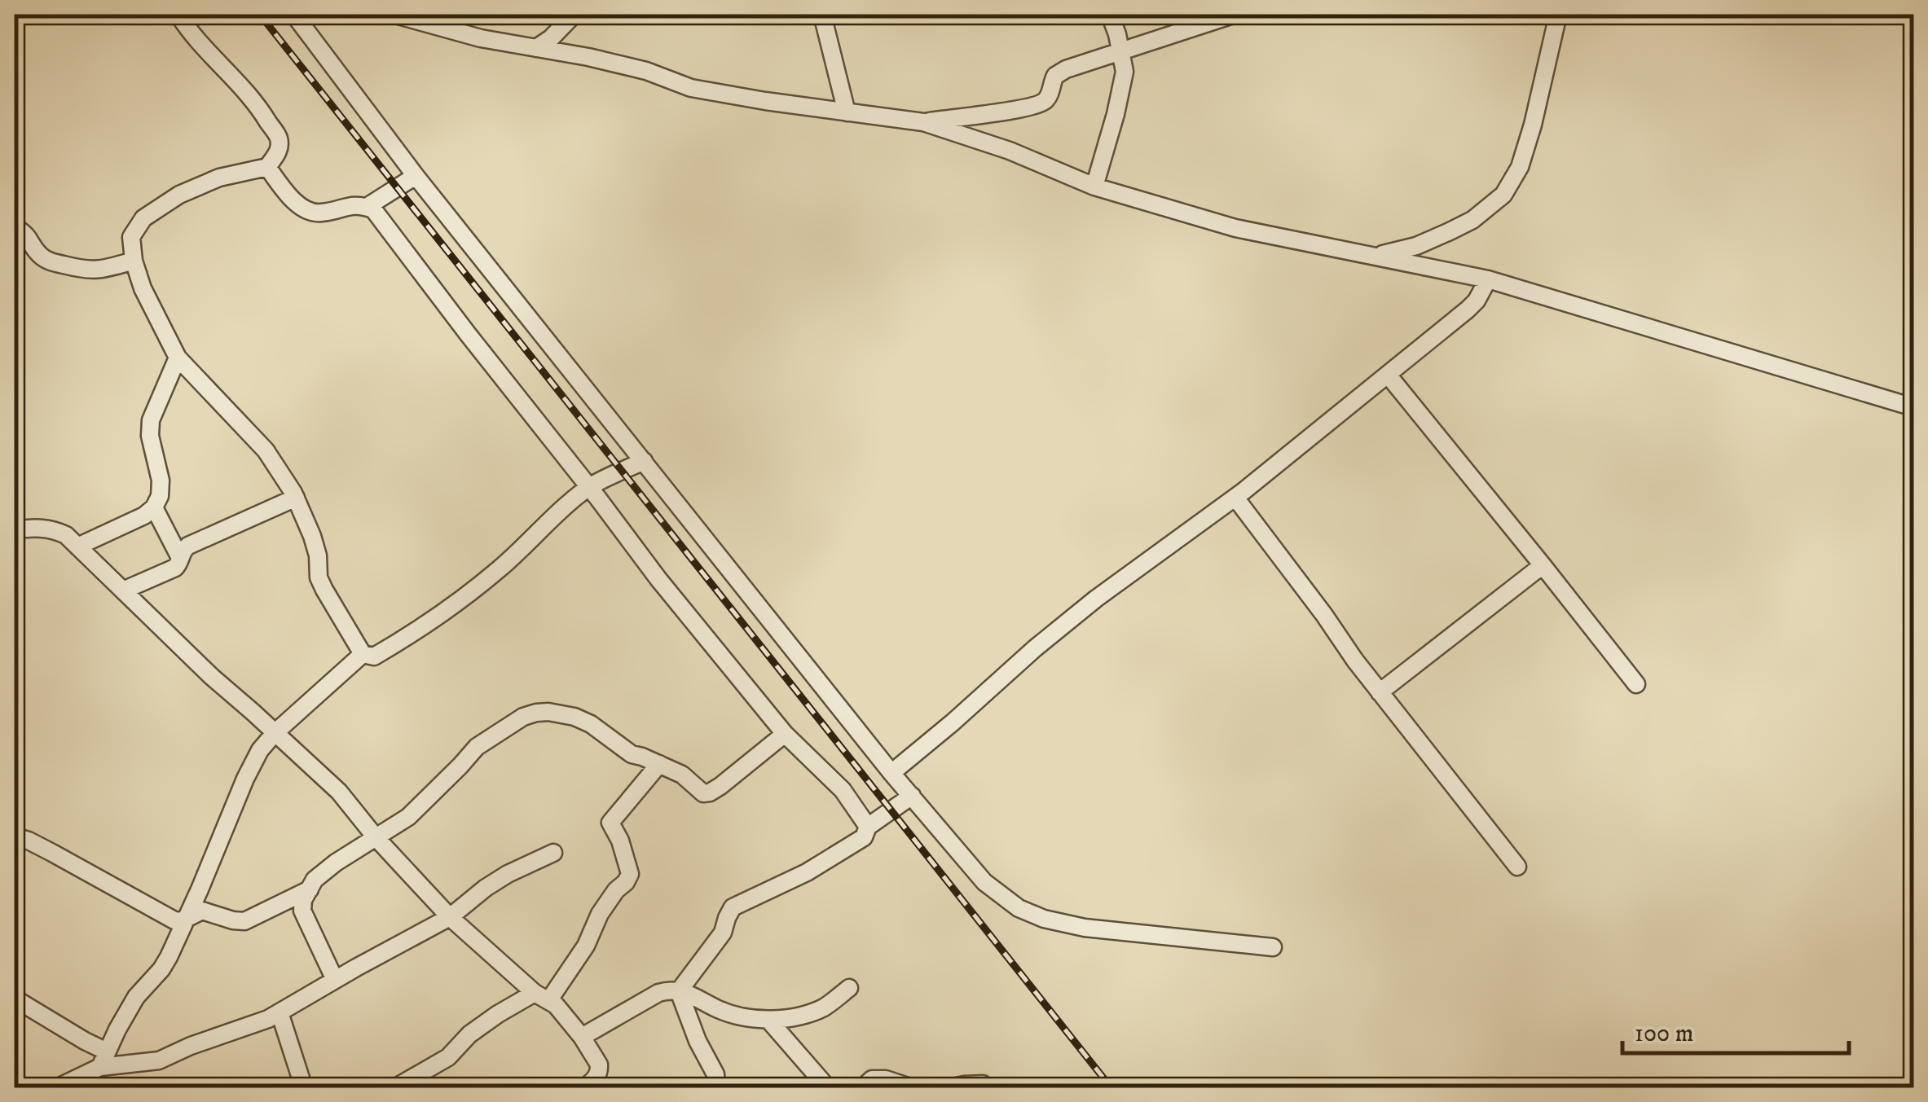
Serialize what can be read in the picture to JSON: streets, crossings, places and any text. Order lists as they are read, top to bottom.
{
  "scale_bar": "100 m"
}
